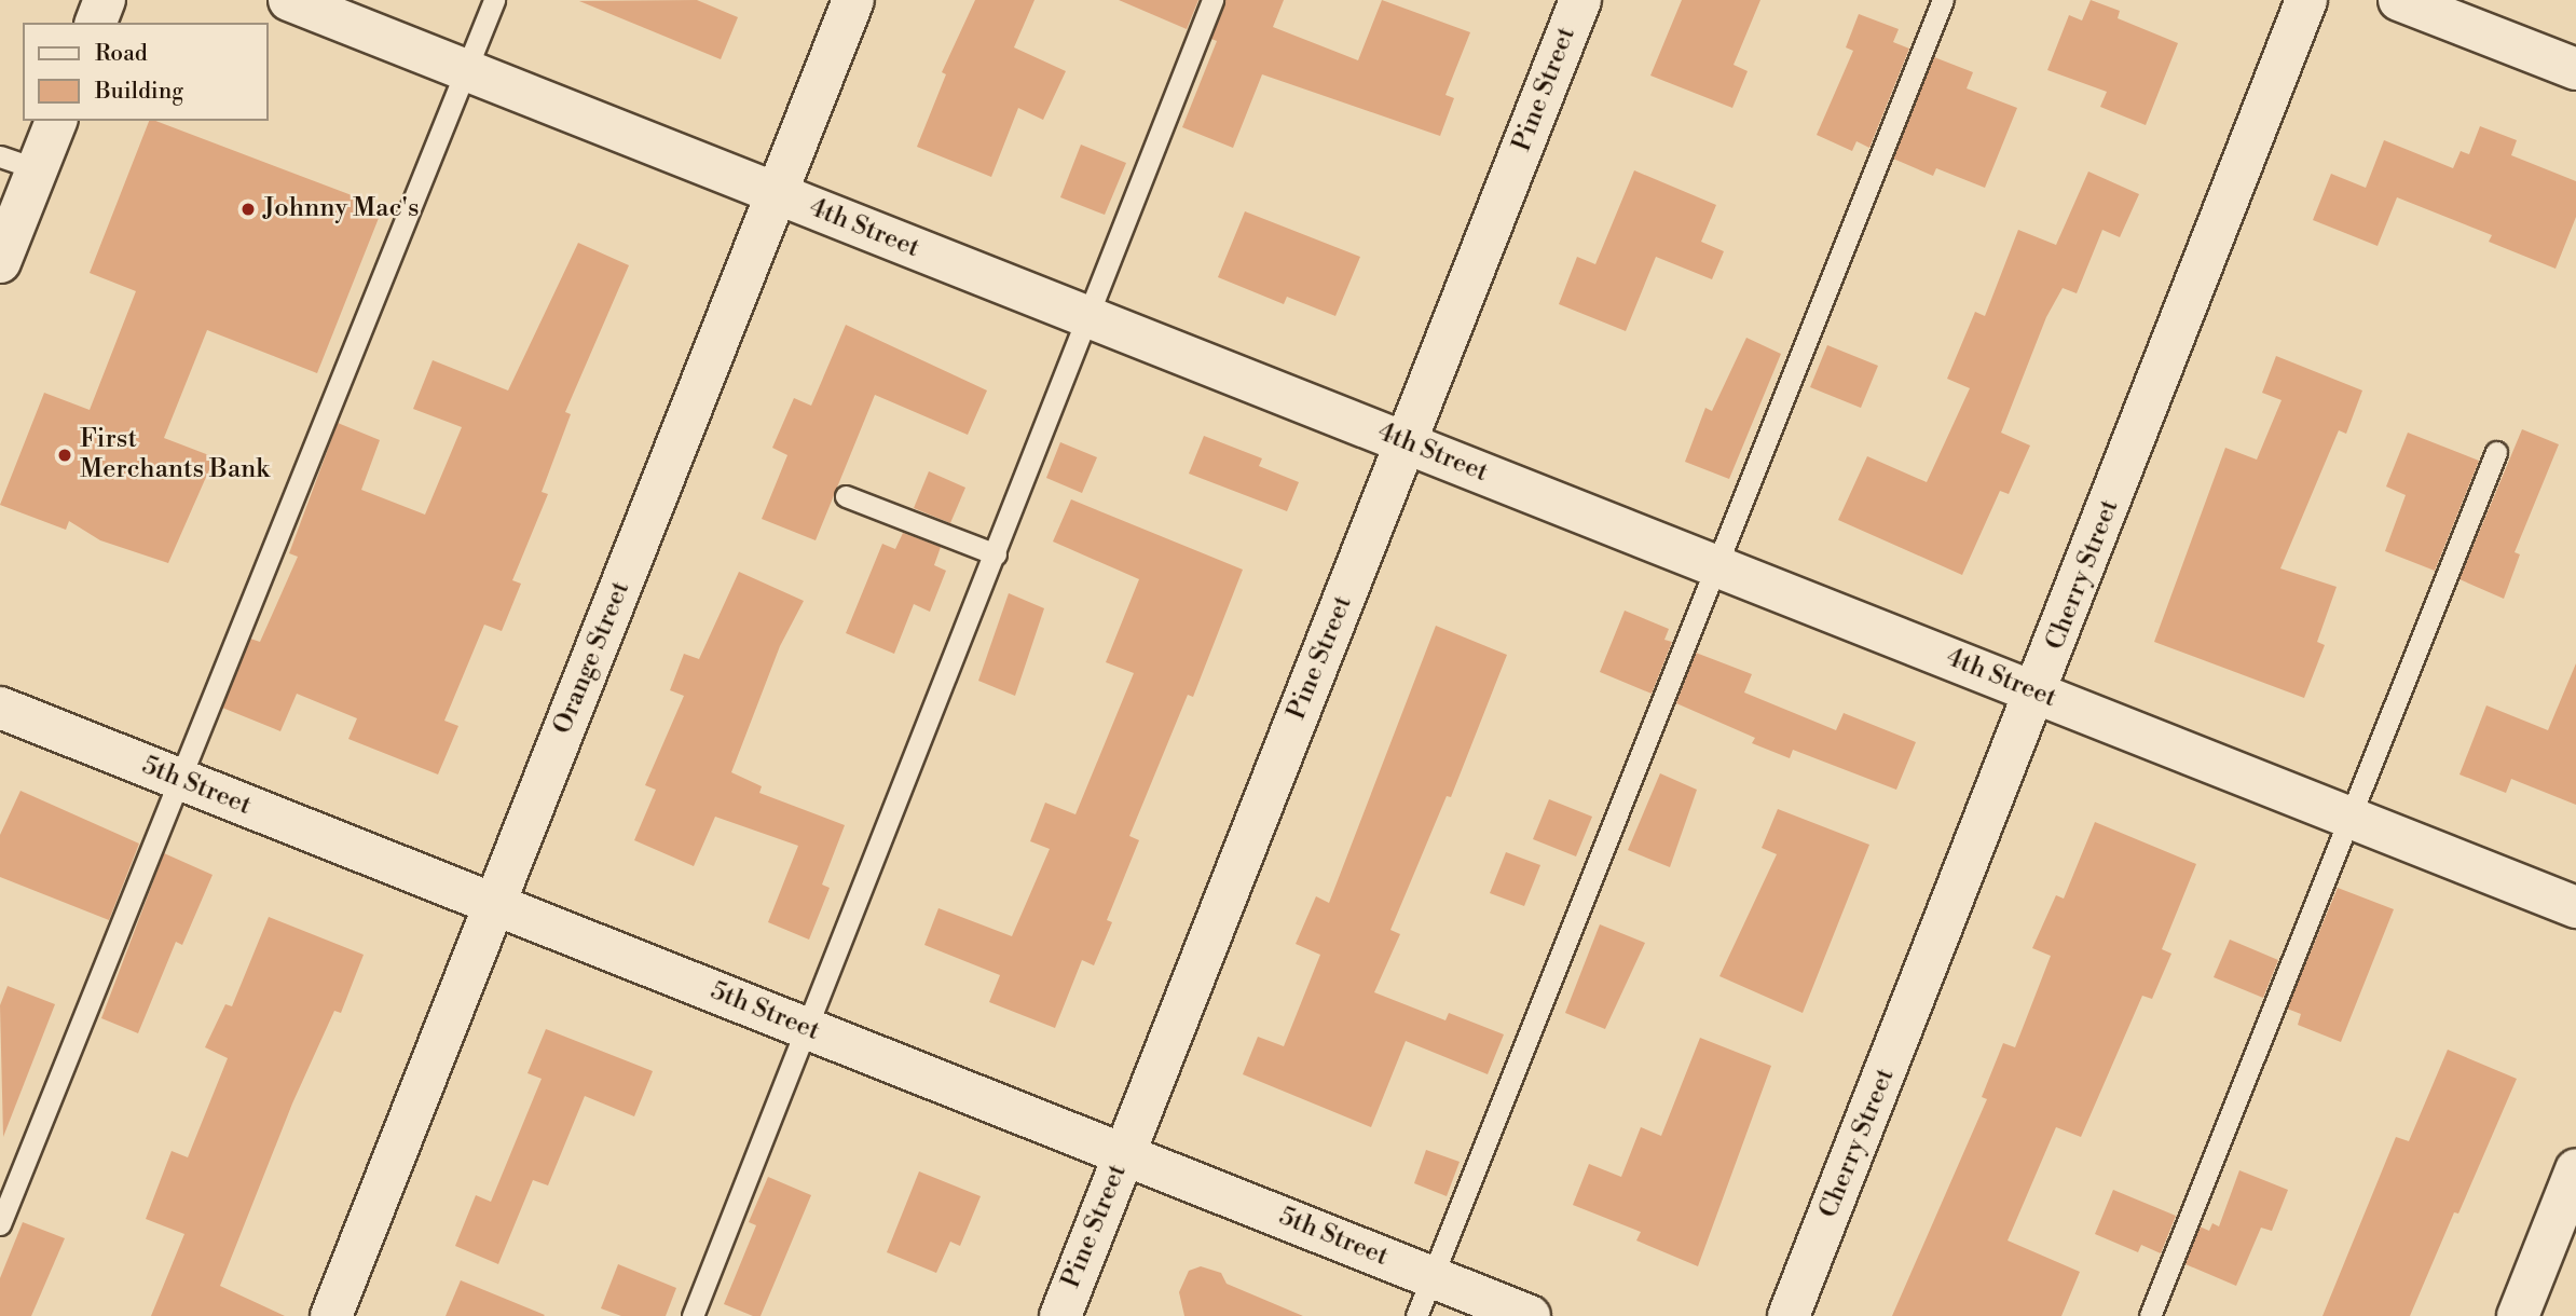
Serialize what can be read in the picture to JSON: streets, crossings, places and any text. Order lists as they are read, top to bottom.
{
  "streets": {
    "street": [
      "Pine Street",
      "4th Street",
      "Cherry Street",
      "Orange Street",
      "5th Street"
    ]
  },
  "crossings": [
    ["Pine Street", "4th Street"],
    ["Pine Street", "5th Street"],
    ["4th Street", "Cherry Street"],
    ["4th Street", "Orange Street"],
    ["Orange Street", "5th Street"]
  ],
  "places": ["Johnny Mac's", "First Merchants Bank"],
  "legend": ["Road", "Building"]
}
